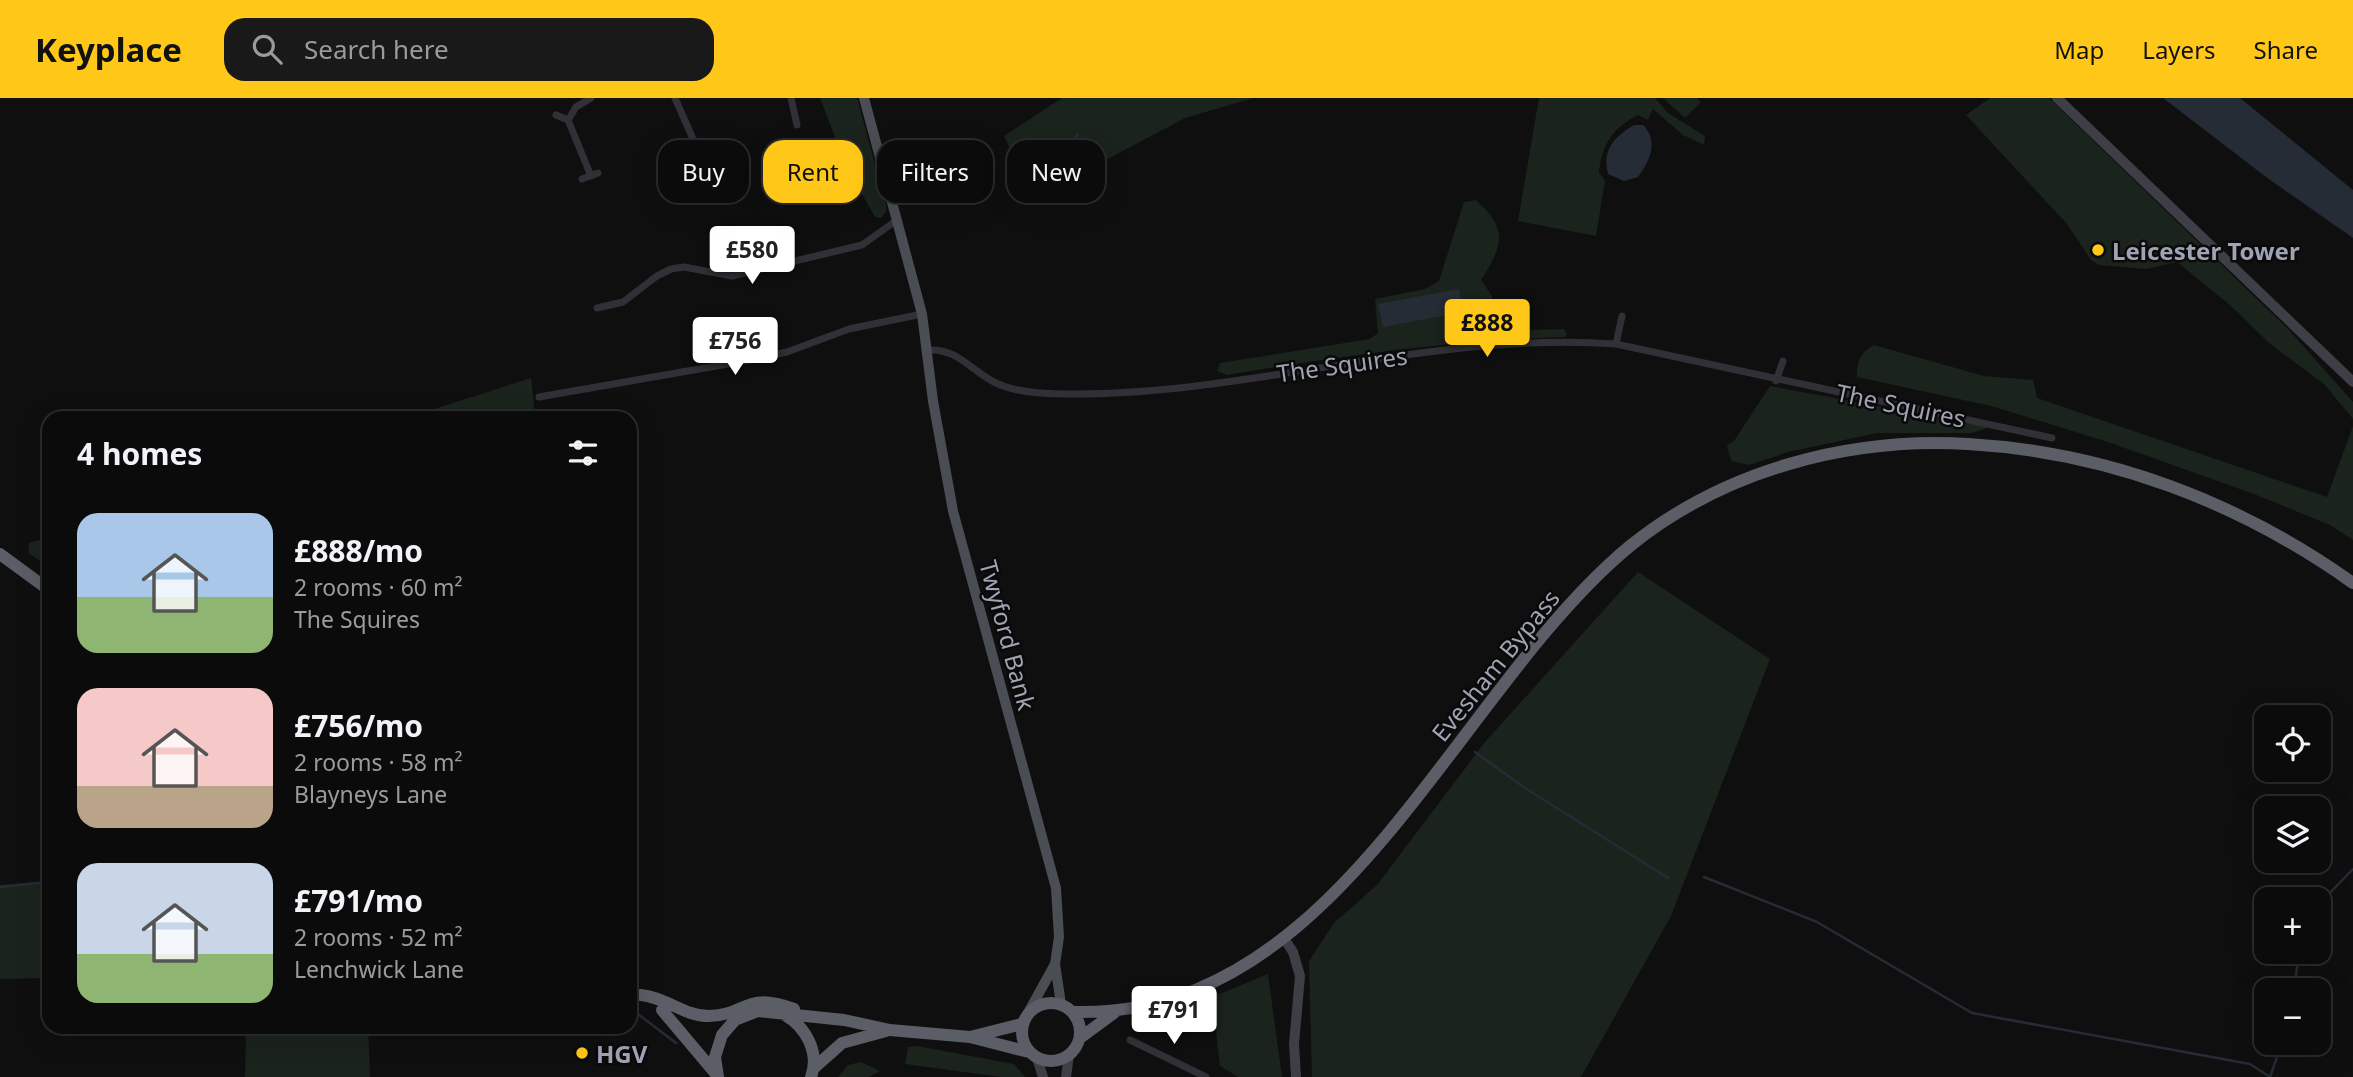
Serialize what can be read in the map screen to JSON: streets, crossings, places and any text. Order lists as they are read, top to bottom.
{
  "streets": {
    "highway": ["Evesham Bypass"],
    "main road": ["Twyford Bank"],
    "street": ["The Squires"]
  },
  "crossings": [
    ["The Squires", "Twyford Bank"],
    ["Twyford Bank", "Evesham Bypass"]
  ],
  "places": ["Leicester Tower", "HGV"],
  "page": {
    "header": "Keyplace",
    "search": "Search here",
    "nav": ["Map", "Layers", "Share"],
    "chip": [
      "Buy",
      "Rent",
      "Filters",
      "New"
    ],
    "price": [
      "£580",
      "£888",
      "£756",
      "£791"
    ],
    "heading": "4 homes",
    "list": [
      {
        "name": "£888/mo",
        "note": "2 rooms · 60 m² · The Squires"
      },
      {
        "name": "£756/mo",
        "note": "2 rooms · 58 m² · Blayneys Lane"
      },
      {
        "name": "£791/mo",
        "note": "2 rooms · 52 m² · Lenchwick Lane"
      }
    ],
    "map_buttons": ["+", "−"]
  }
}
